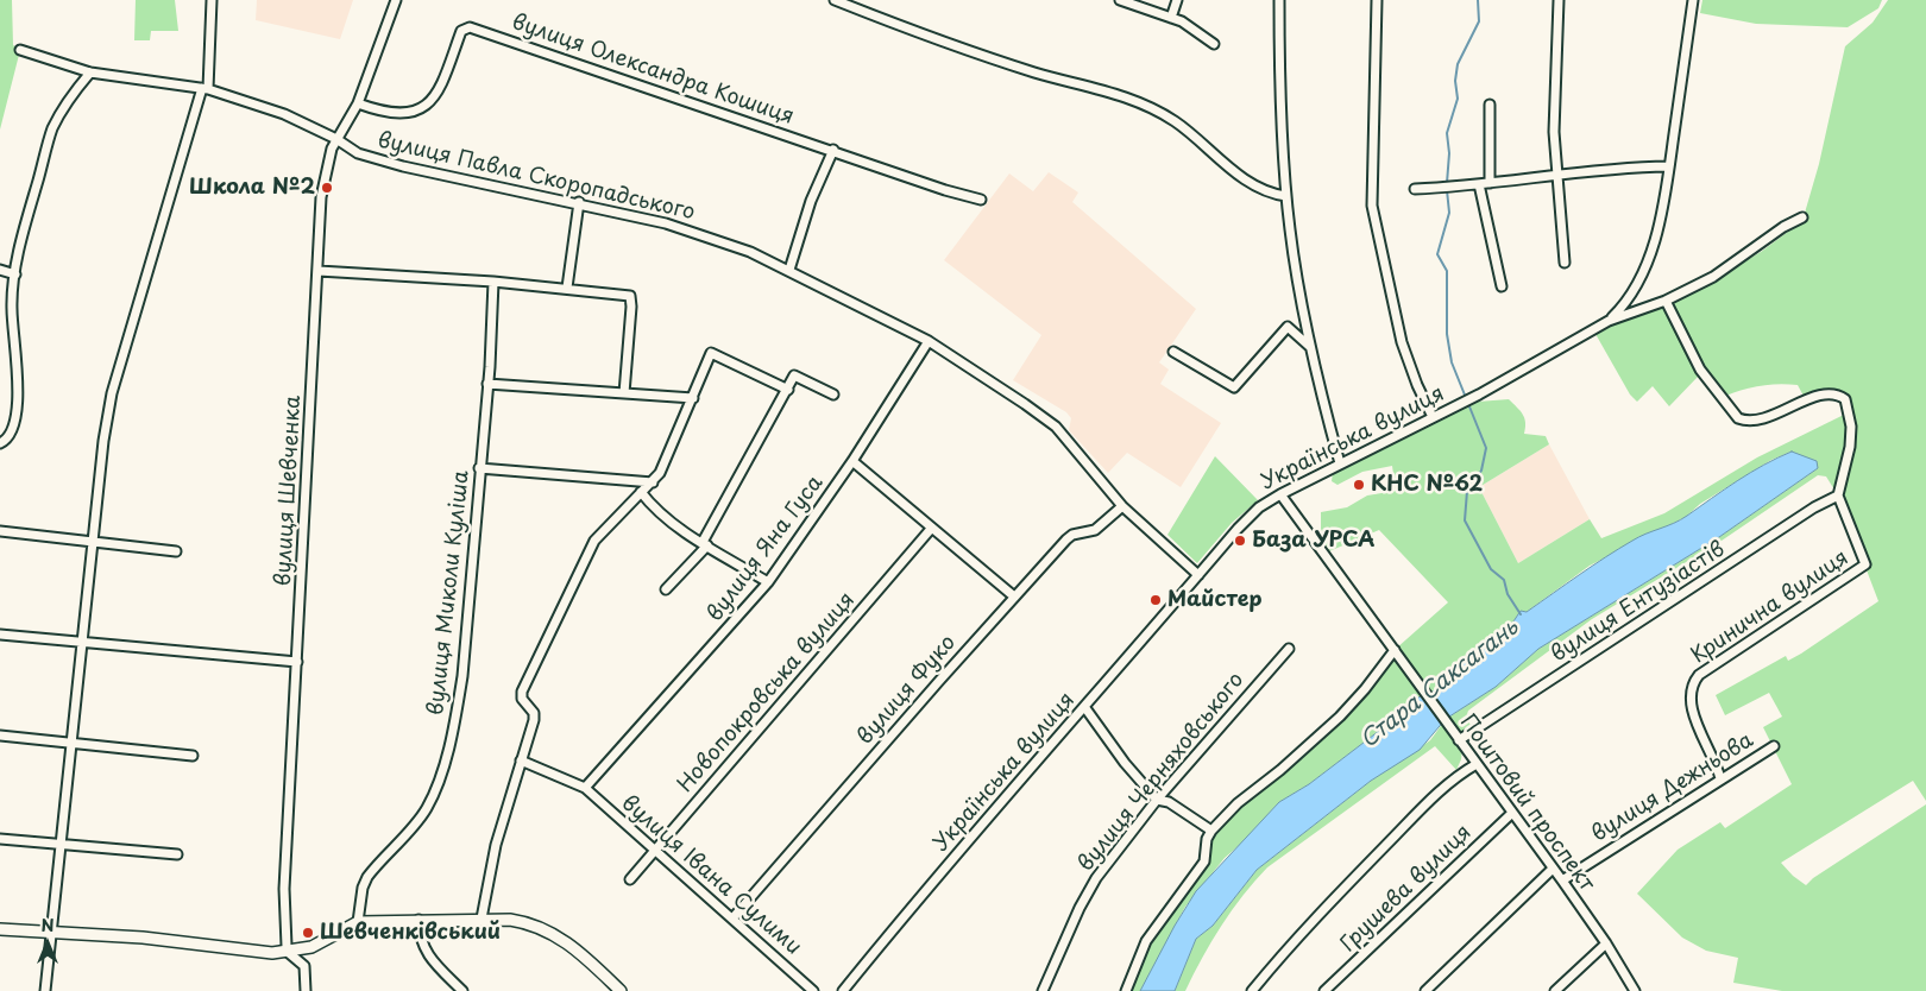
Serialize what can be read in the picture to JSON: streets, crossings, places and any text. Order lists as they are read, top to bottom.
{
  "streets": {
    "street": [
      "вулиця Олександра Кошиця",
      "вулиця Павла Скоропадського",
      "Українська вулиця",
      "вулиця Шевченка",
      "вулиця Яна Гуса",
      "вулиця Миколи Куліша",
      "вулиця Ентузіастів",
      "Кринична вулиця",
      "вулиця Фуко",
      "Новопокровська вулиця",
      "вулиця Черняховського",
      "вулиця Дежньова",
      "Поштовий проспект",
      "вулиця Івана Сулими",
      "Грушева вулиця"
    ]
  },
  "crossings": [
    ["вулиця Олександра Кошиця", "вулиця Шевченка"],
    ["вулиця Павла Скоропадського", "Українська вулиця"],
    ["вулиця Павла Скоропадського", "вулиця Шевченка"],
    ["вулиця Павла Скоропадського", "вулиця Яна Гуса"],
    ["вулиця Павла Скоропадського", "вулиця Фуко"],
    ["Українська вулиця", "Поштовий проспект"],
    ["вулиця Яна Гуса", "вулиця Івана Сулими"],
    ["вулиця Ентузіастів", "Кринична вулиця"],
    ["вулиця Ентузіастів", "Поштовий проспект"],
    ["Кринична вулиця", "вулиця Дежньова"],
    ["вулиця Фуко", "вулиця Івана Сулими"],
    ["Новопокровська вулиця", "вулиця Івана Сулими"],
    ["вулиця Дежньова", "Поштовий проспект"],
    ["Поштовий проспект", "Грушева вулиця"]
  ],
  "water": ["Стара Саксагань"],
  "places": [
    "Школа №2",
    "КНС №62",
    "База УРСА",
    "Майстер",
    "Шевченківський"
  ],
  "north": "top"
}
